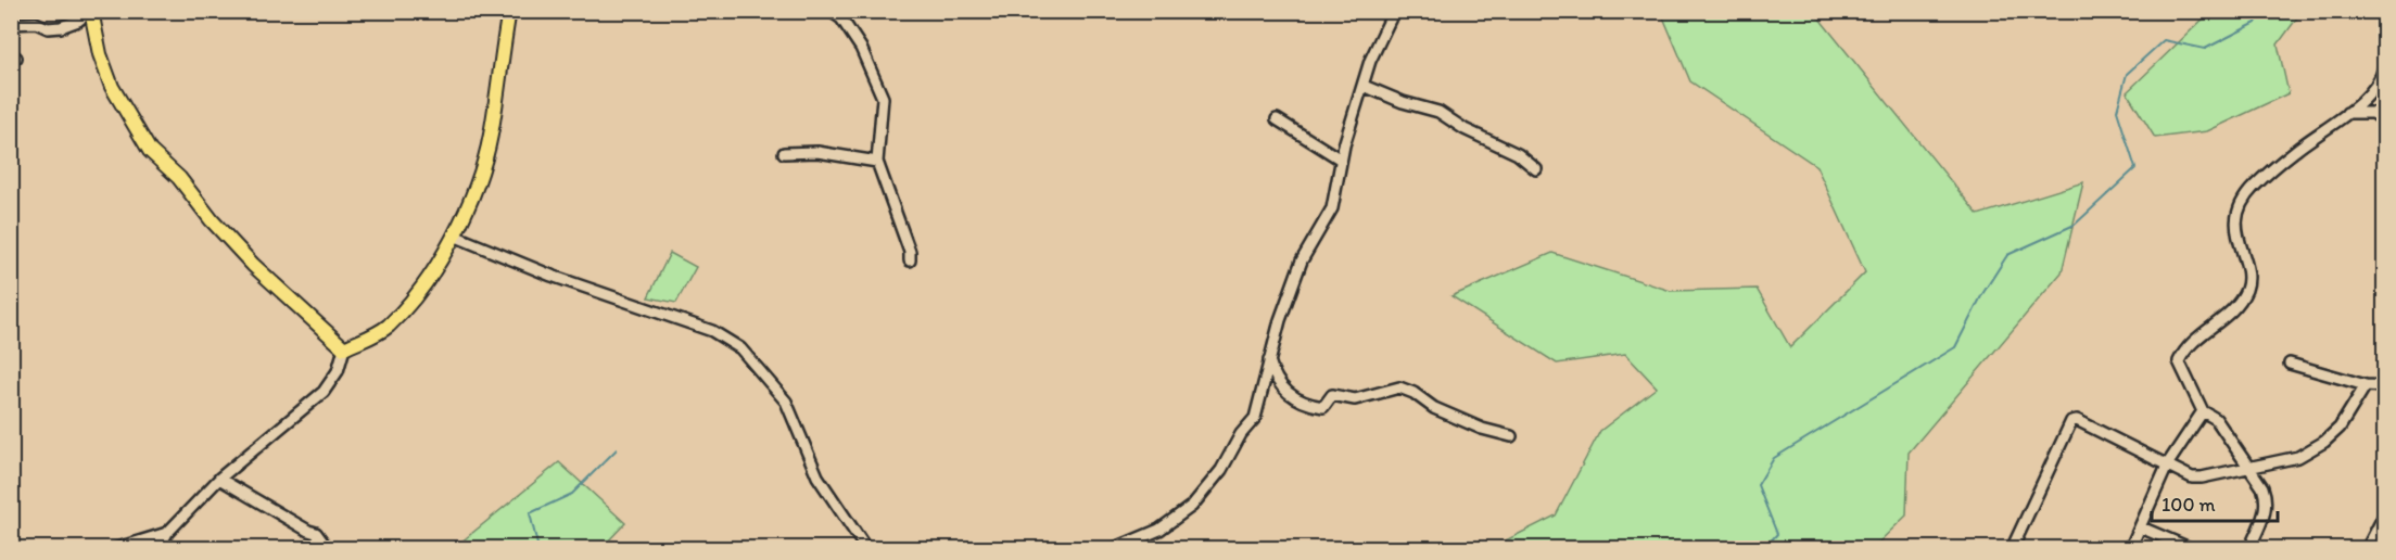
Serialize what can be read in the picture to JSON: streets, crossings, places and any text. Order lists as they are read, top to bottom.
{
  "scale_bar": "100 m"
}
